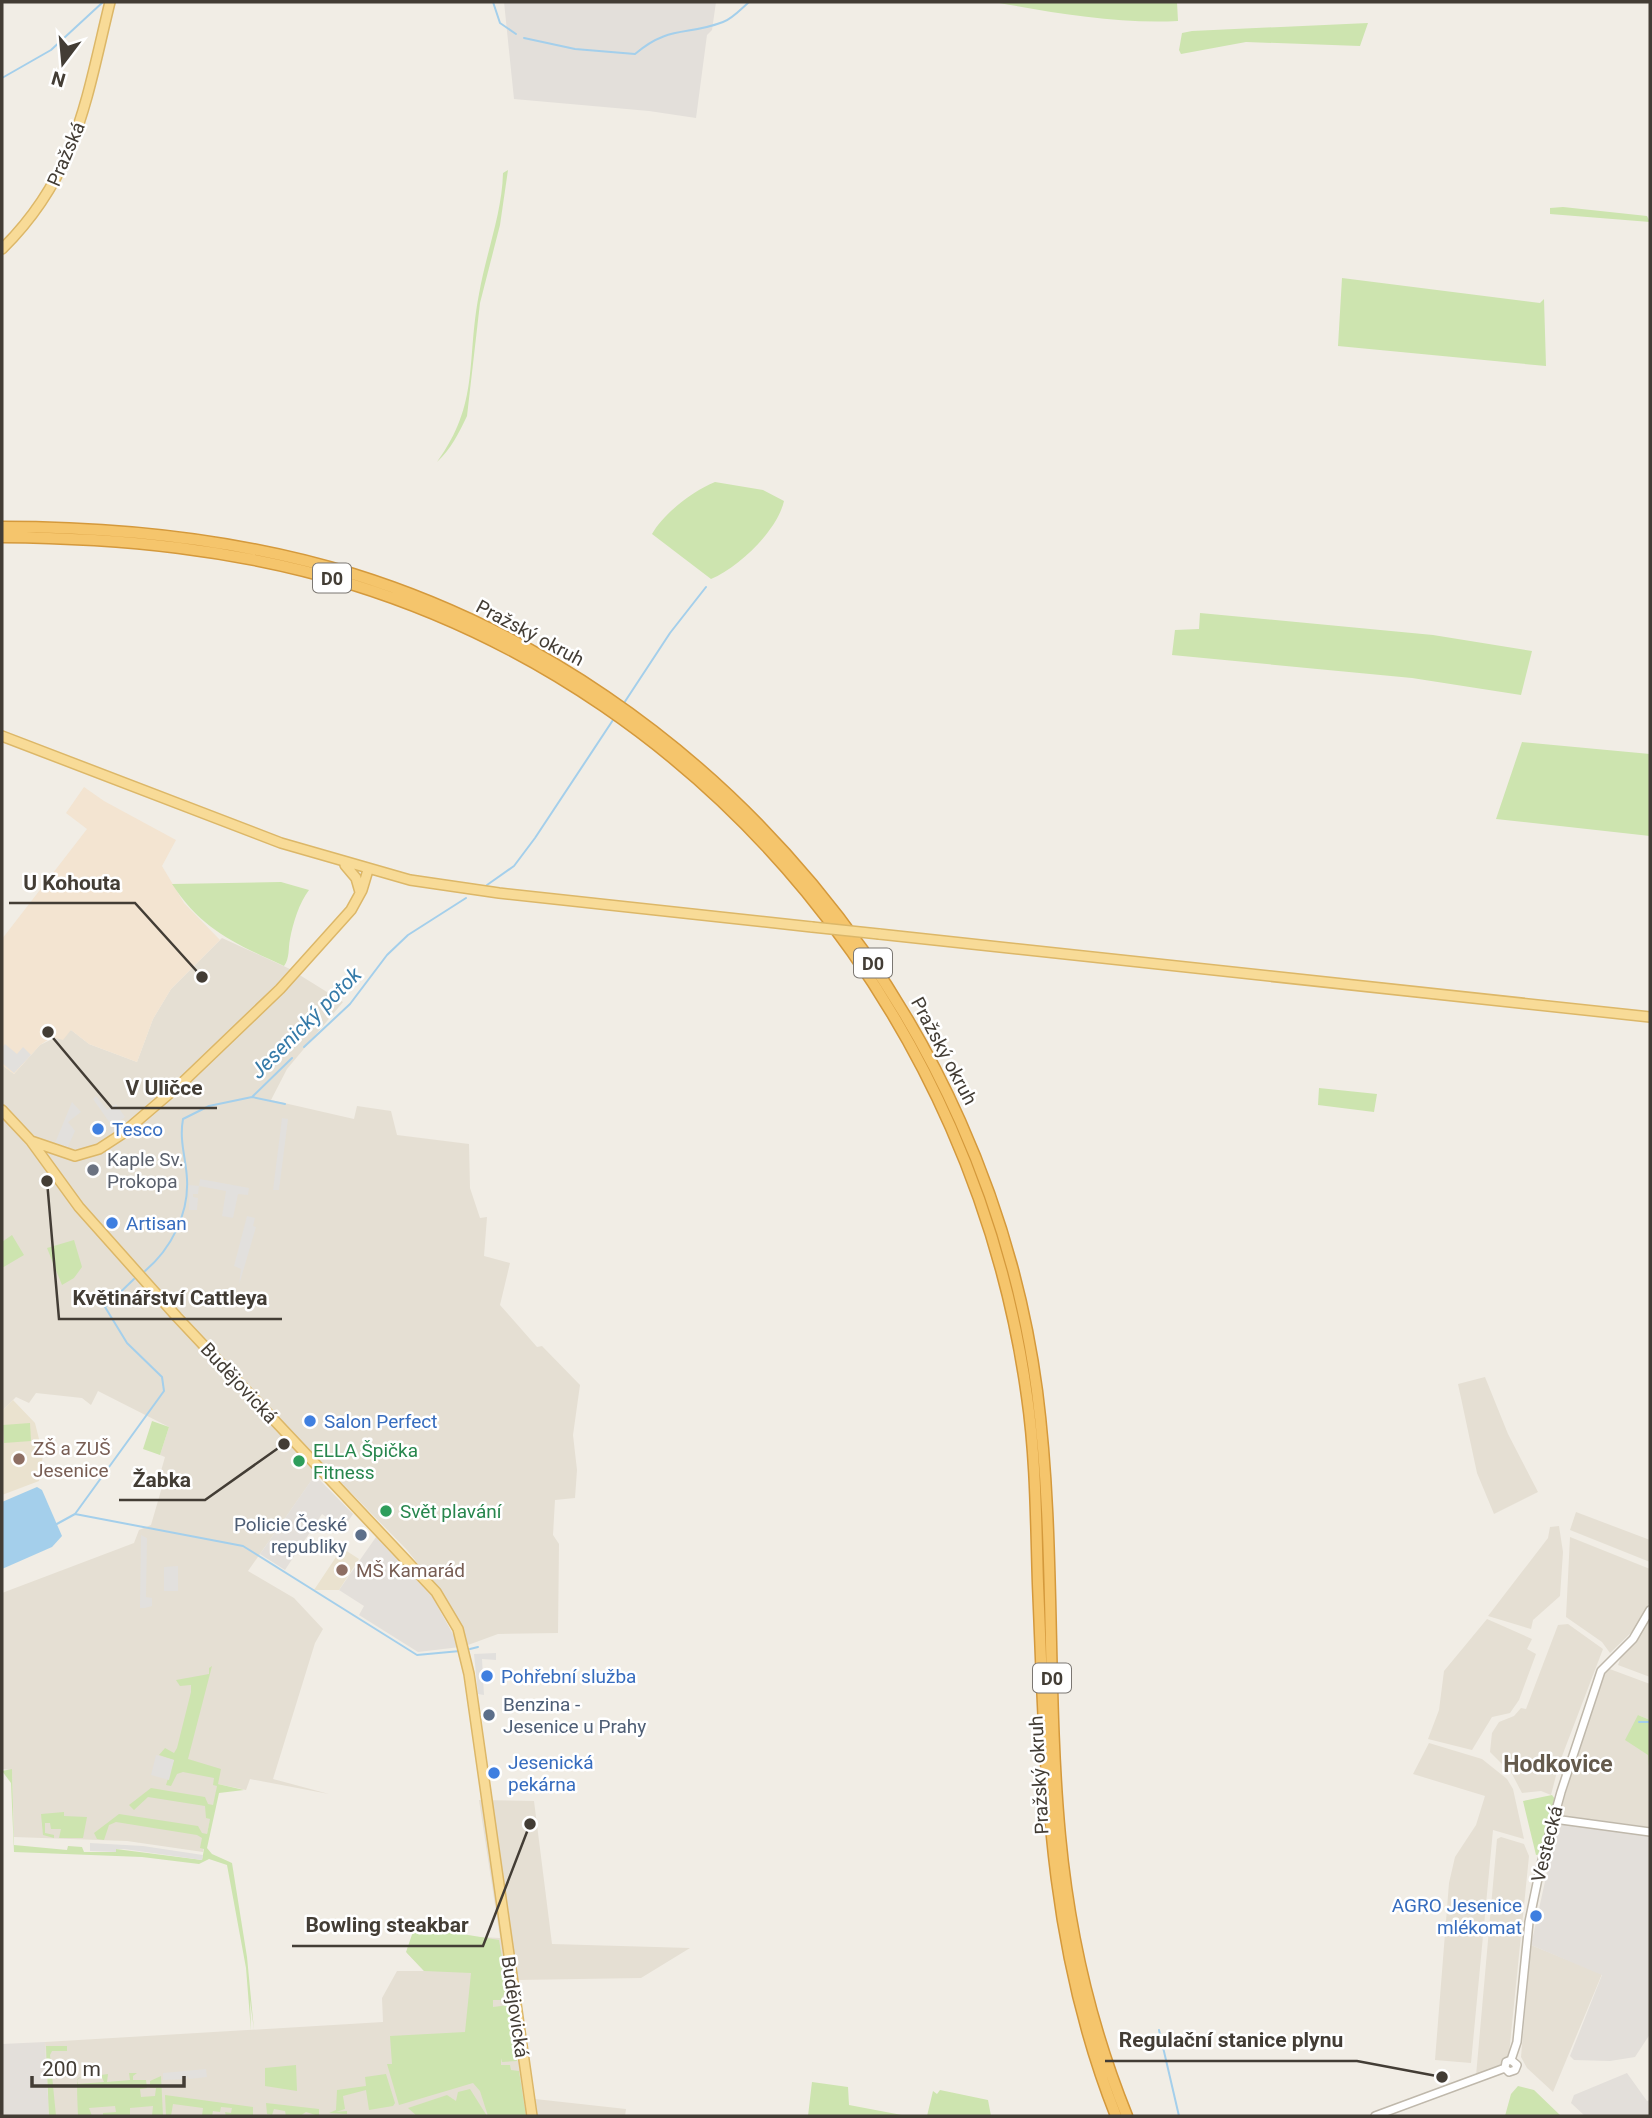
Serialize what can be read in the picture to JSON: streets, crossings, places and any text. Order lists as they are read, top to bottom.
{
  "streets": {
    "highway": ["D0", "Pražský okruh"],
    "main road": ["Pražská", "Budějovická"],
    "street": ["Vestecká"]
  },
  "districts": ["Hodkovice"],
  "water": ["Jesenický potok"],
  "places": [
    "U Kohouta",
    "V Uličce",
    "Tesco",
    "Kaple Sv. Prokopa",
    "Květinářství Cattleya",
    "Artisan",
    "Salon Perfect",
    "Žabka",
    "ZŠ a ZUŠ Jesenice",
    "ELLA Špička Fitness",
    "Svět plavání",
    "Policie České republiky",
    "MŠ Kamarád",
    "Pohřební služba",
    "Benzina - Jesenice u Prahy",
    "Jesenická pekárna",
    "Bowling steakbar",
    "AGRO Jesenice mlékomat",
    "Regulační stanice plynu"
  ],
  "scale_bar": "200 m",
  "north": "bottom"
}
